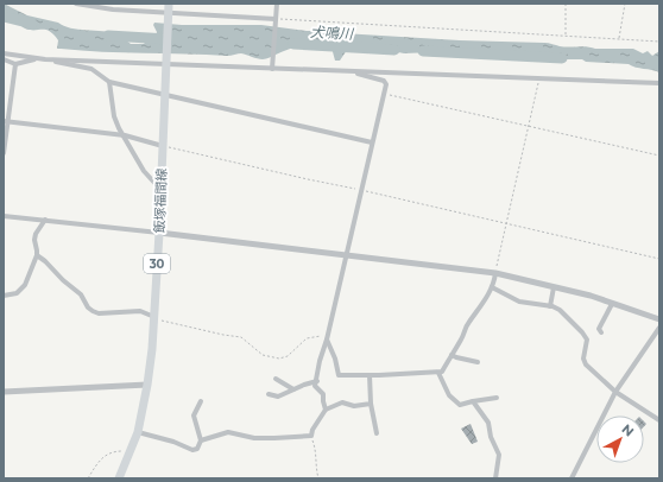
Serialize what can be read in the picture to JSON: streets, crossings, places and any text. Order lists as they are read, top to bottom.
{
  "streets": {
    "main road": ["飯塚福間線", "30"]
  },
  "water": ["犬鳴川"],
  "north": "top right"
}
